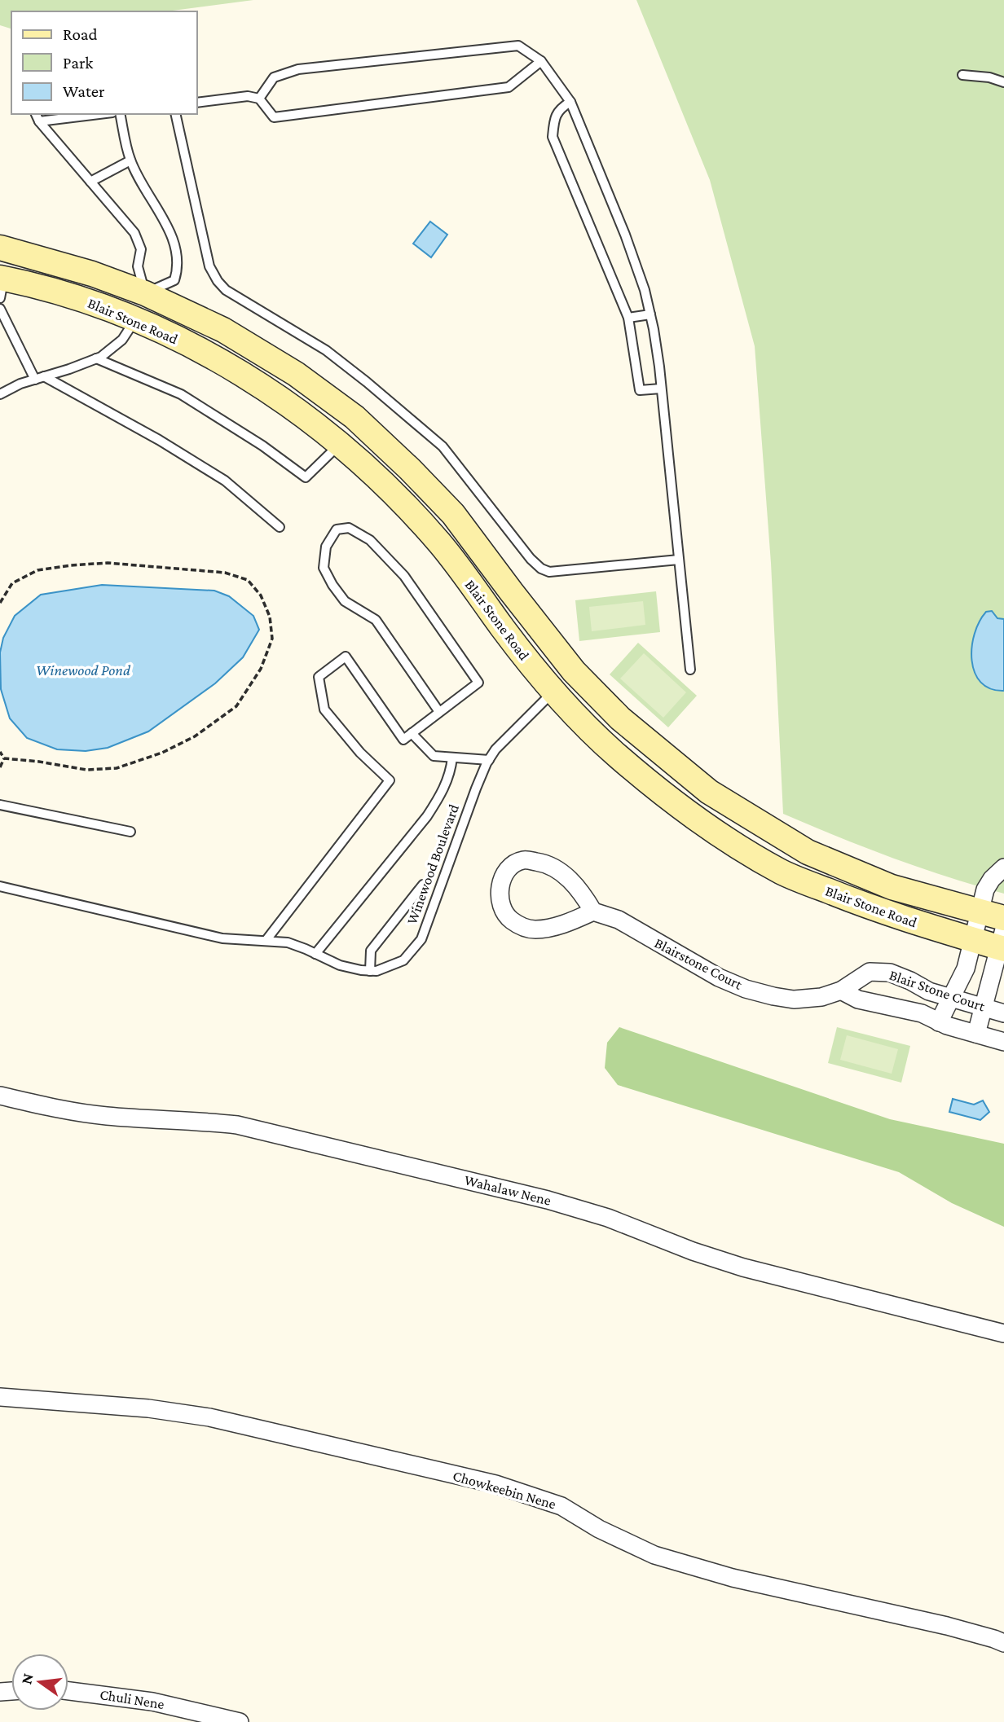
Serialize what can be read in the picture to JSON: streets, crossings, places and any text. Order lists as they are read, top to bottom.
{
  "streets": {
    "main road": ["Blair Stone Road"],
    "street": [
      "Blairstone Court",
      "Blair Stone Court",
      "Wahalaw Nene",
      "Chowkeebin Nene",
      "Chuli Nene"
    ],
    "lane": ["Winewood Boulevard"]
  },
  "crossings": [
    ["Blair Stone Road", "Winewood Boulevard"],
    ["Blairstone Court", "Blair Stone Court"]
  ],
  "water": ["Winewood Pond"],
  "legend": ["Road", "Park", "Water"],
  "north": "left"
}
